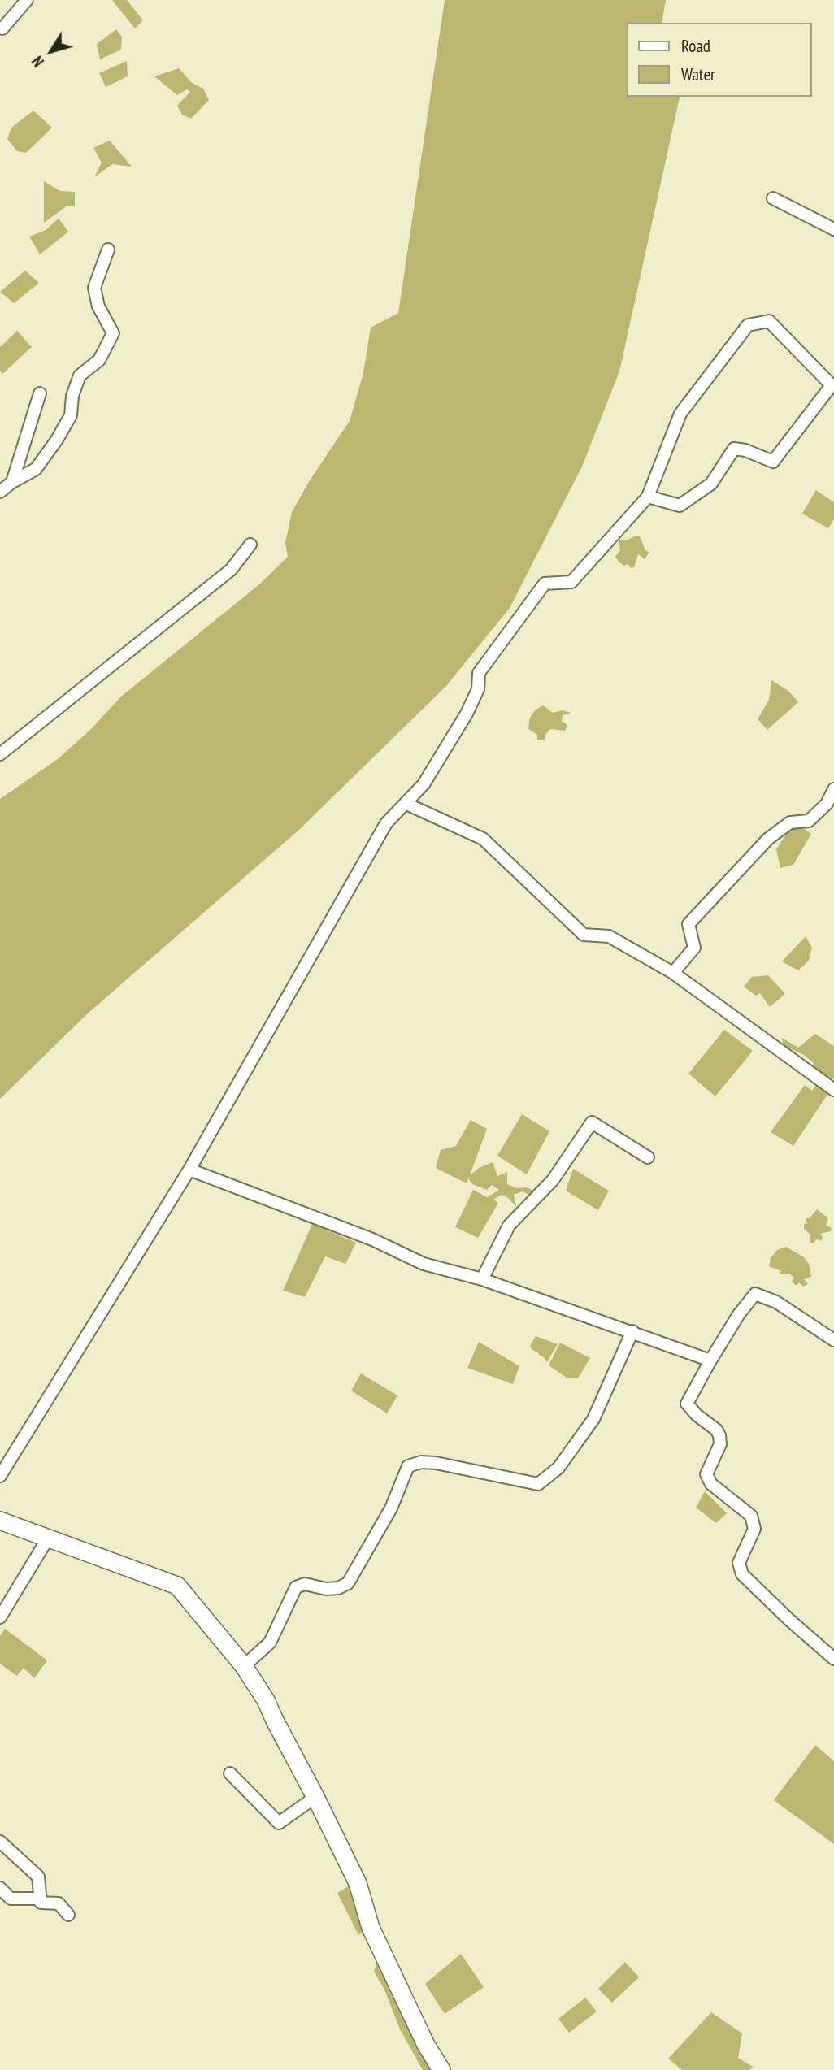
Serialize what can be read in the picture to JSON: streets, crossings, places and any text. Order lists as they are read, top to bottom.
{
  "legend": ["Road", "Water"],
  "north": "bottom left"
}
